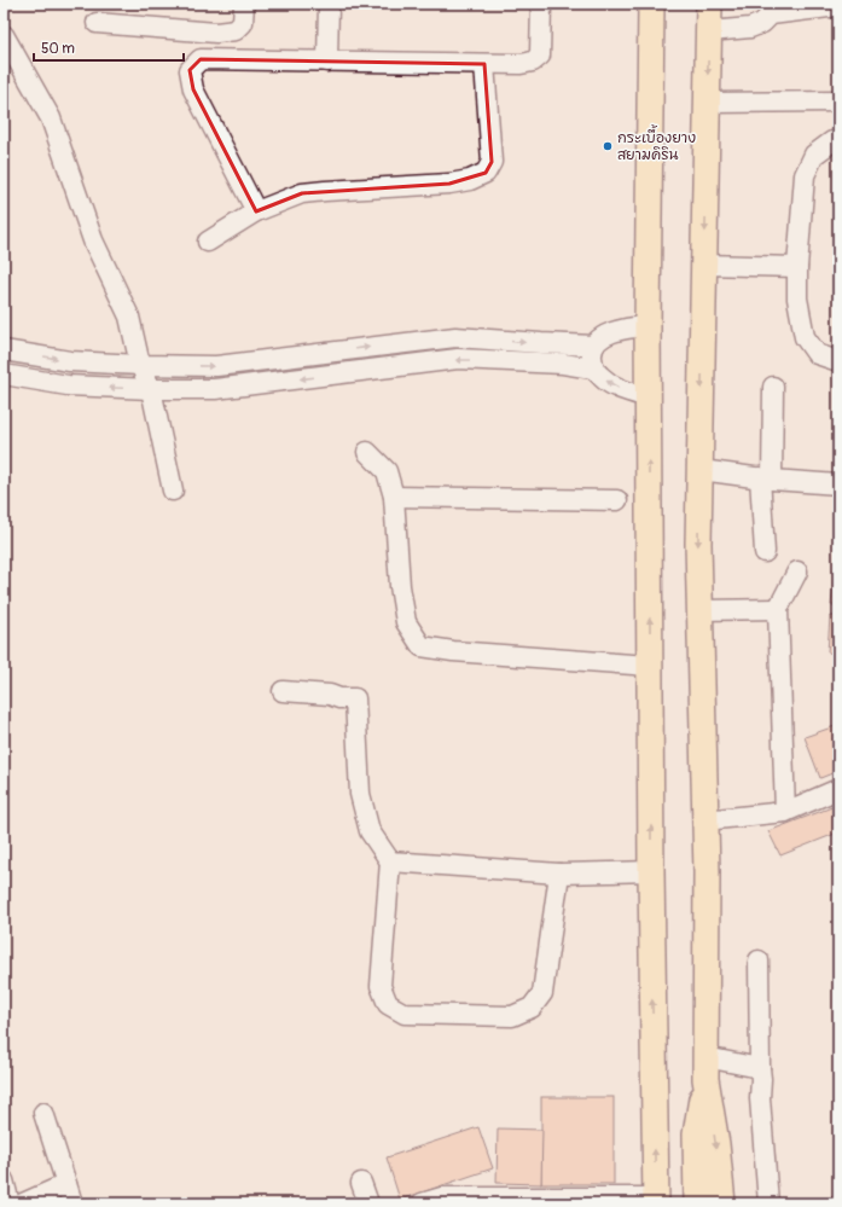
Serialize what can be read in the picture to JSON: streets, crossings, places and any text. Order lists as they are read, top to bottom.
{
  "places": ["กระเบื้องยาง สยามคิริน"],
  "scale_bar": "50 m"
}
